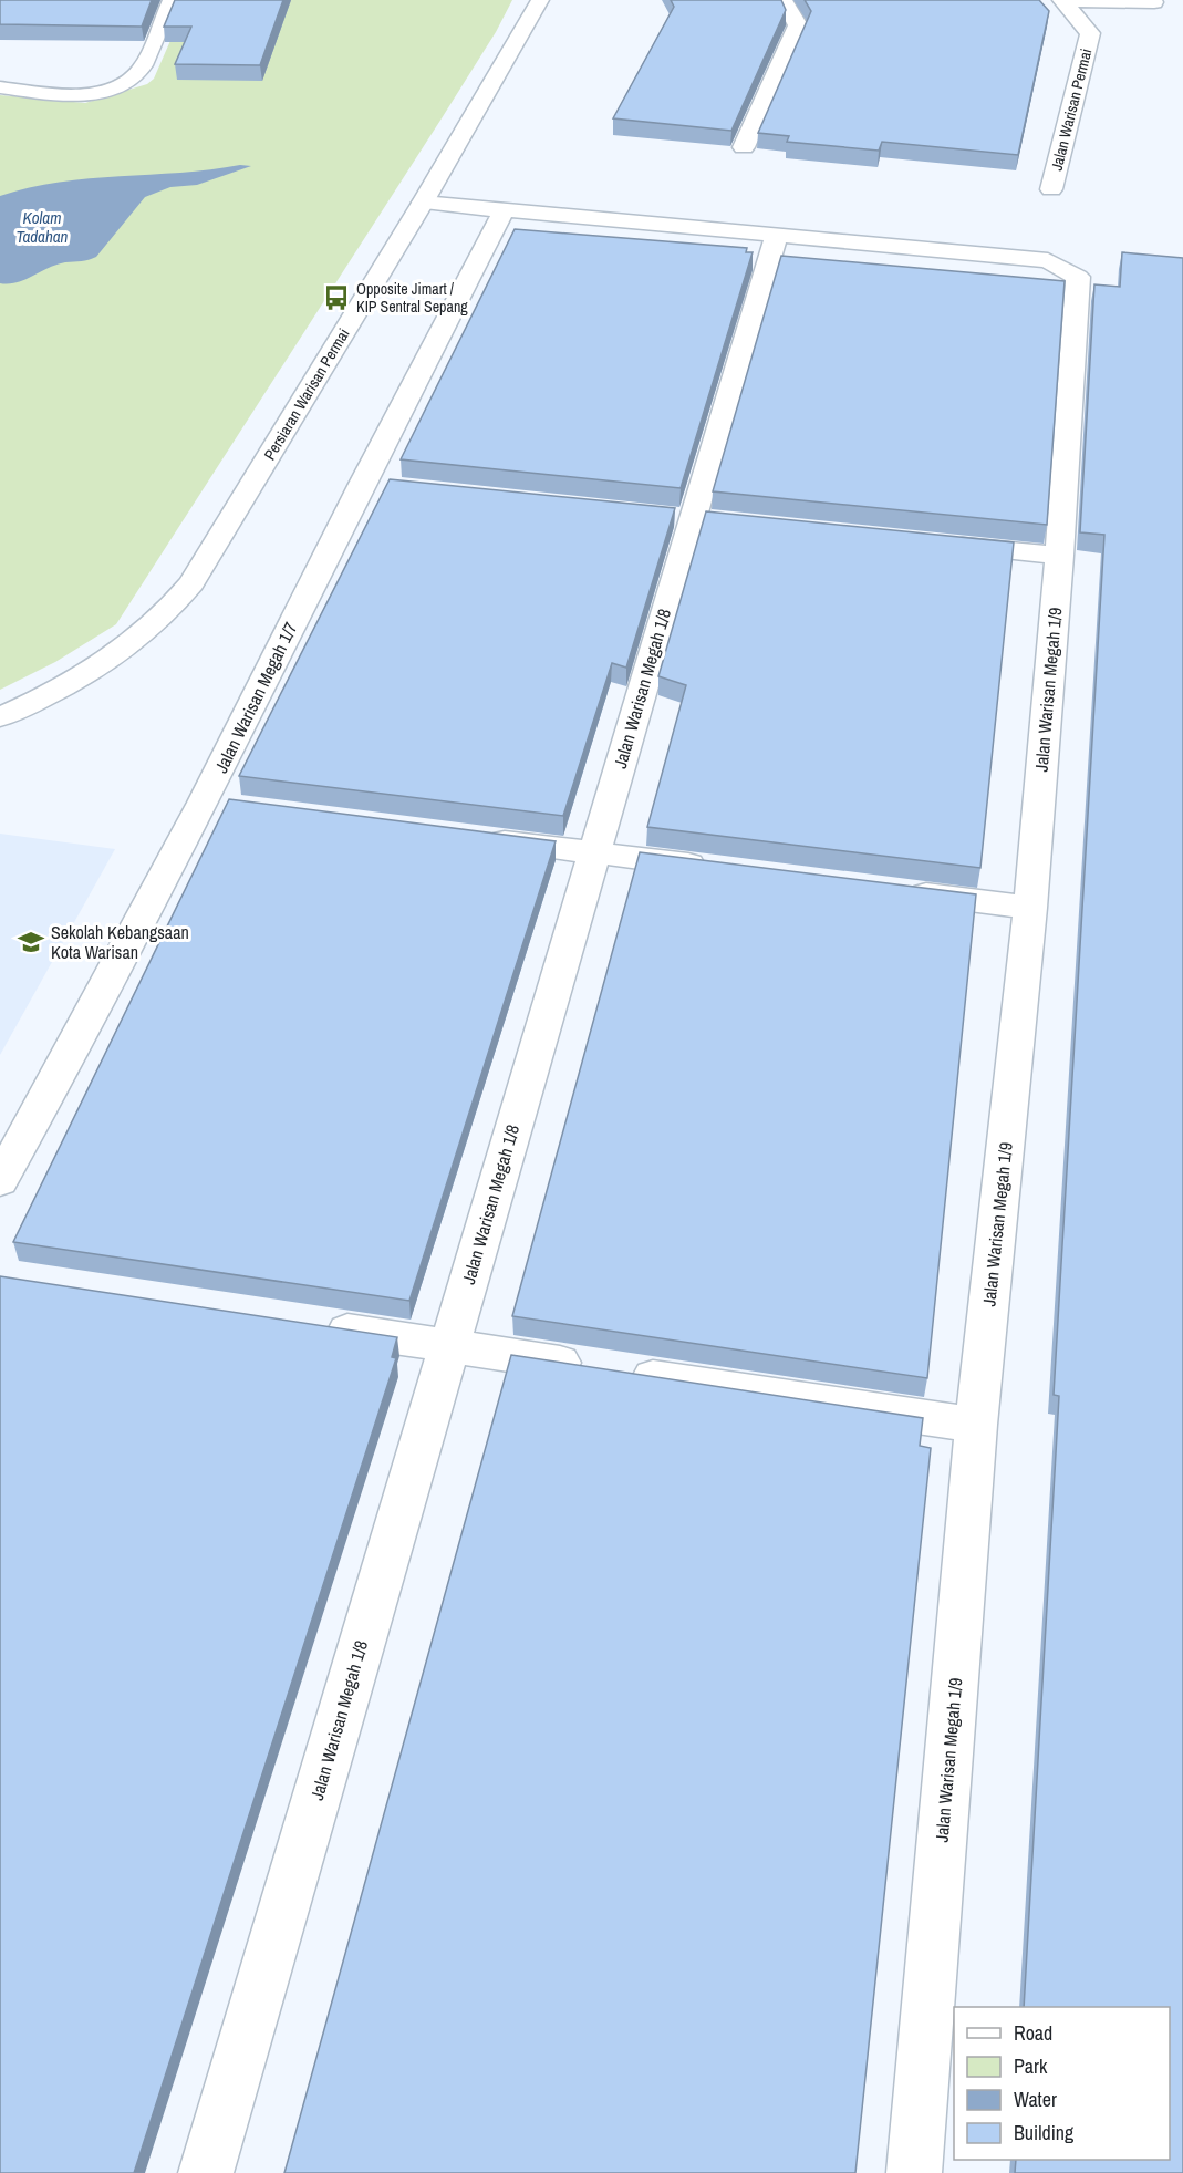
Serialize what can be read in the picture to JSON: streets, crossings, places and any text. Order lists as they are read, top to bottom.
{
  "streets": {
    "street": [
      "Jalan Warisan Permai",
      "Persiaran Warisan Permai",
      "Jalan Warisan Megah 1/8",
      "Jalan Warisan Megah 1/9",
      "Jalan Warisan Megah 1/7"
    ]
  },
  "crossings": [
    ["Jalan Warisan Megah 1/8", "Jalan Warisan Megah 1/9"]
  ],
  "water": ["Kolam Tadahan"],
  "places": {
    "bus stop": ["Opposite Jimart / KIP Sentral Sepang"],
    "school or university": ["Sekolah Kebangsaan Kota Warisan"]
  },
  "legend": [
    "Road",
    "Park",
    "Water",
    "Building"
  ]
}
